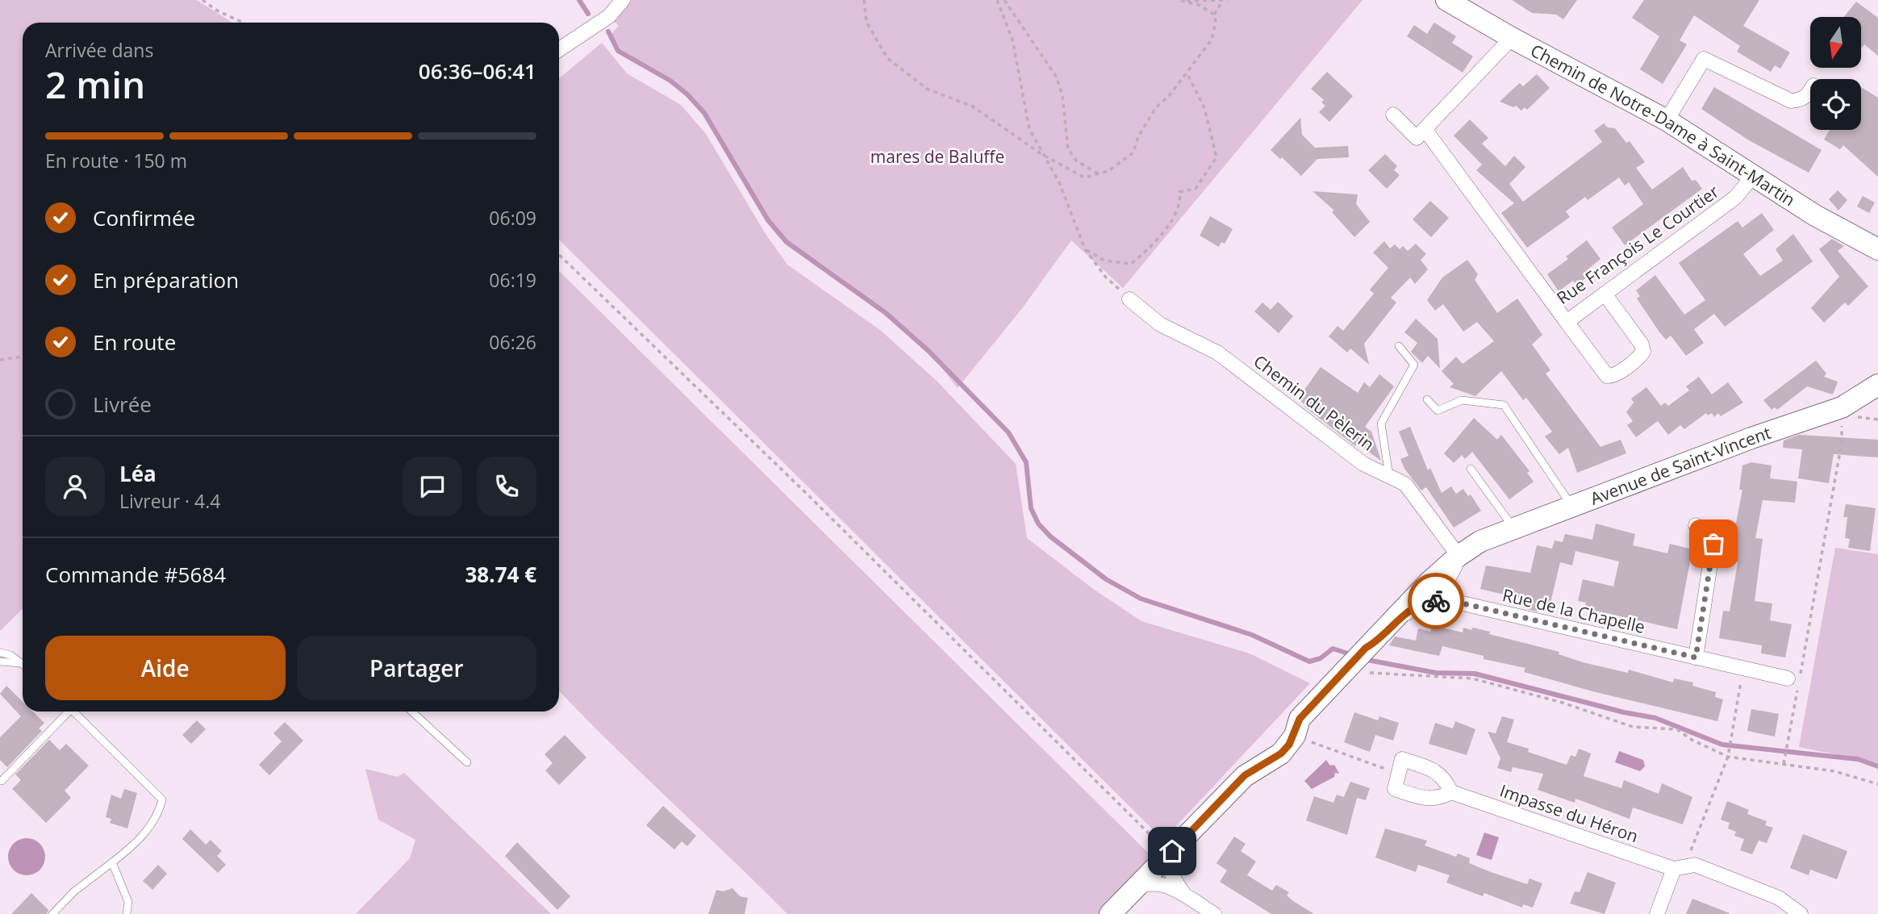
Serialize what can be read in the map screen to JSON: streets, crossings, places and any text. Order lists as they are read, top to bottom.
{
  "streets": {
    "street": [
      "Chemin de Notre-Dame à Saint-Martin",
      "Rue François Le Courtier",
      "Chemin du Pèlerin",
      "Avenue de Saint-Vincent",
      "Rue de la Chapelle",
      "Impasse du Héron"
    ]
  },
  "crossings": [
    ["Chemin de Notre-Dame à Saint-Martin", "Rue François Le Courtier"],
    ["Chemin du Pèlerin", "Avenue de Saint-Vincent"],
    ["Avenue de Saint-Vincent", "Rue de la Chapelle"]
  ],
  "parks": ["mares de Baluffe"],
  "north": "bottom",
  "page": {
    "heading": ["2 min", "Arrivée dans", "06:36–06:41"],
    "panel": [
      "Léa",
      "Livreur · 4.4",
      "Commande #5684",
      "38.74 €"
    ],
    "bar": "En route · 150 m",
    "list": [
      ["Confirmée", "06:09"],
      ["En préparation", "06:19"],
      ["En route", "06:26"],
      "Livrée"
    ],
    "buttons": ["Aide", "Partager"]
  }
}
